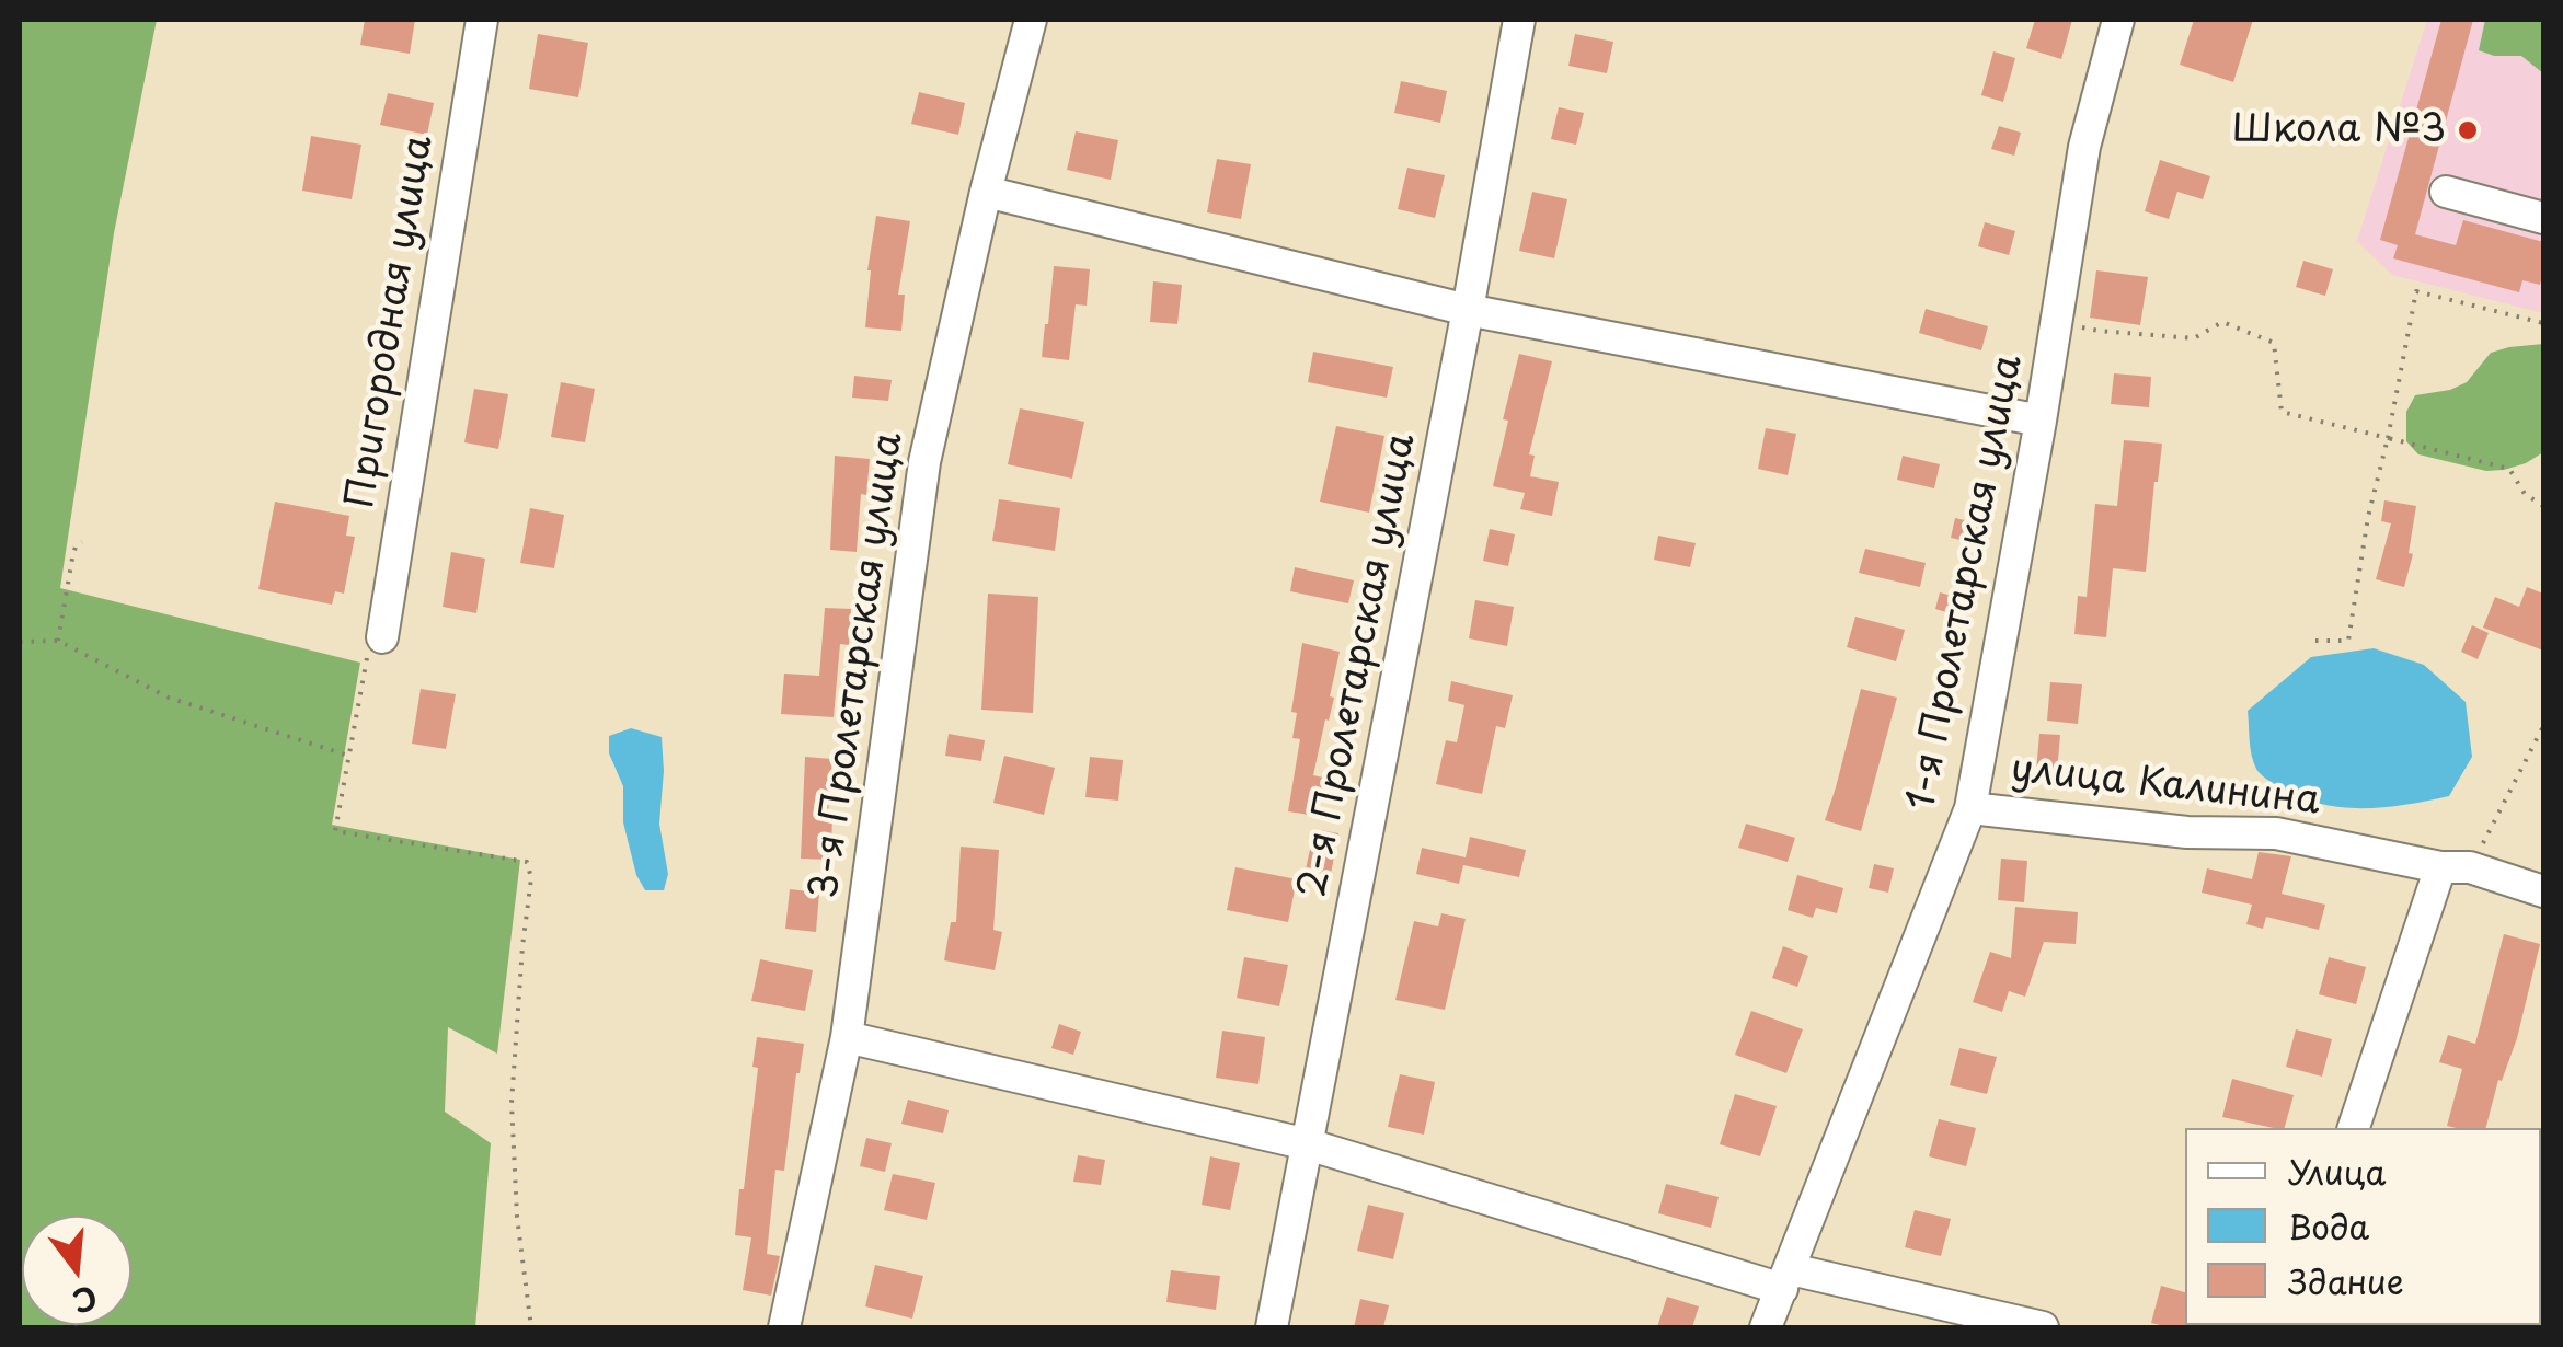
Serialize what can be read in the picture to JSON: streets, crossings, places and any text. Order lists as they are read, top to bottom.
{
  "streets": {
    "street": [
      "Пригородная улица",
      "1-я Пролетарская улица",
      "3-я Пролетарская улица",
      "2-я Пролетарская улица",
      "улица Калинина"
    ]
  },
  "crossings": [
    ["1-я Пролетарская улица", "улица Калинина"]
  ],
  "places": ["Школа №3"],
  "legend": ["Улица", "Вода", "Здание"],
  "north": "bottom"
}
